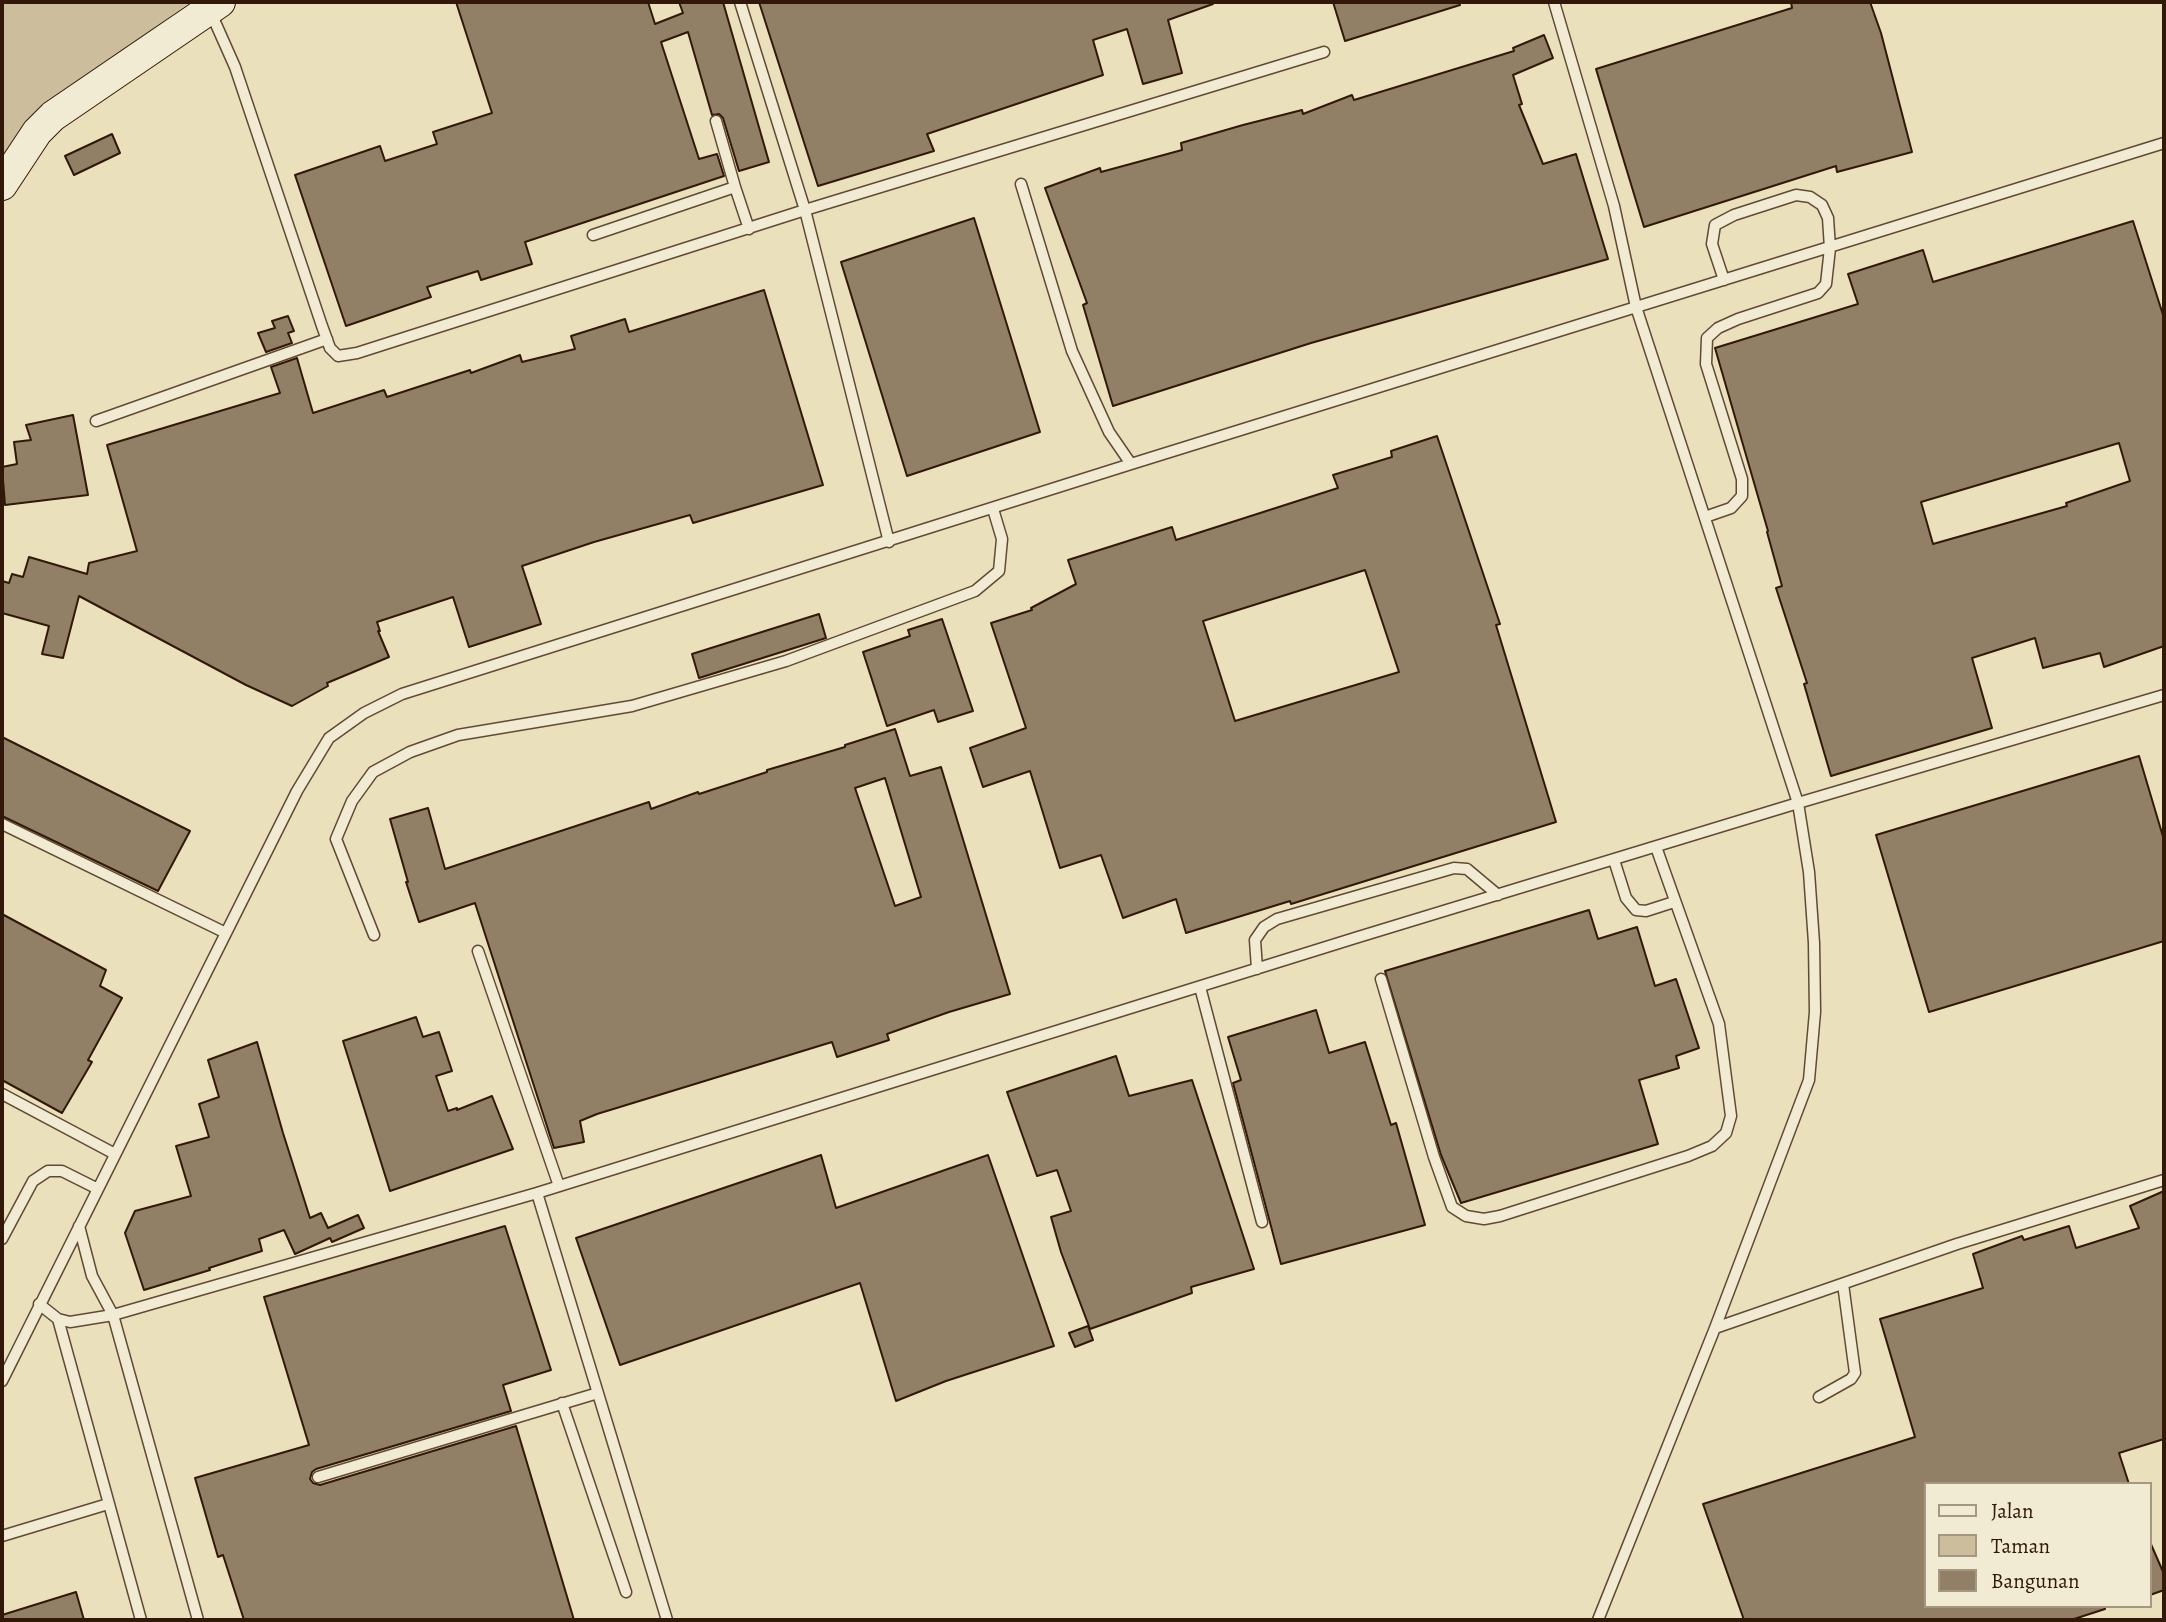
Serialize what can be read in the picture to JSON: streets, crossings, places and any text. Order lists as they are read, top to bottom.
{
  "legend": ["Jalan", "Taman", "Bangunan"]
}
